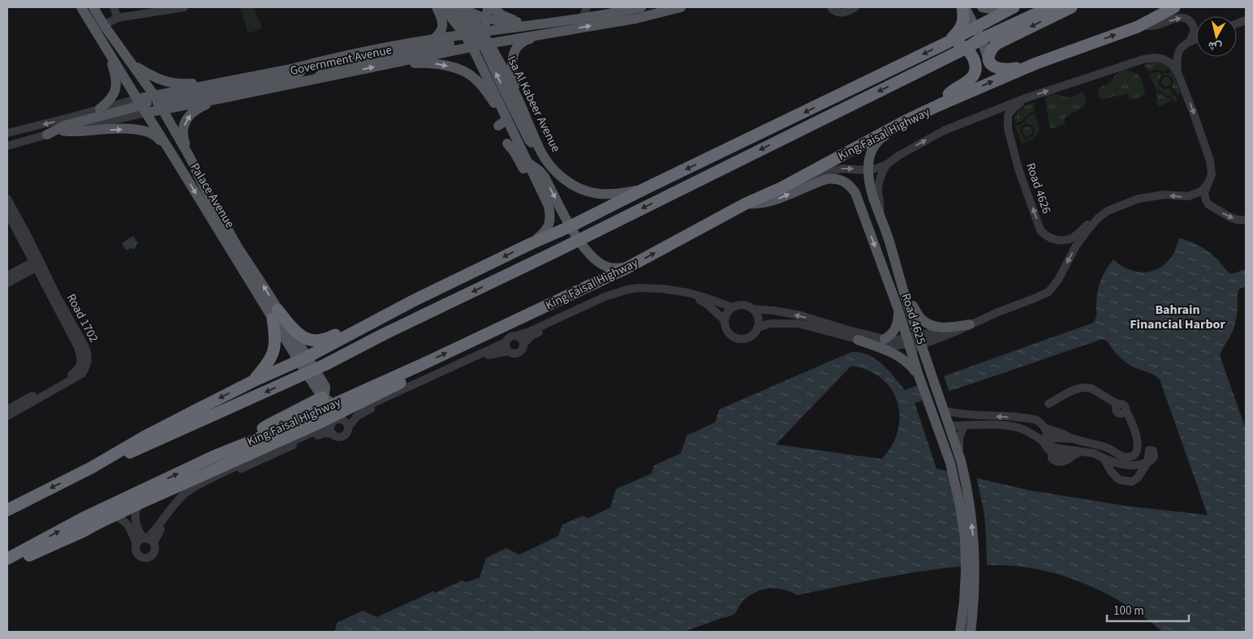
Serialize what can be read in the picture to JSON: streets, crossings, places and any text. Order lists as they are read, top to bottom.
{
  "streets": {
    "highway": ["King Faisal Highway"],
    "main road": [
      "Government Avenue",
      "Isa Al Kabeer Avenue",
      "Palace Avenue",
      "Road 4625"
    ],
    "street": ["Road 4626", "Road 1702"]
  },
  "crossings": [
    ["Government Avenue", "Isa Al Kabeer Avenue"],
    ["Government Avenue", "Palace Avenue"],
    ["Isa Al Kabeer Avenue", "King Faisal Highway"],
    ["King Faisal Highway", "Road 4626"],
    ["King Faisal Highway", "Road 4625"],
    ["Road 4626", "Road 4625"]
  ],
  "districts": ["Bahrain Financial Harbor"],
  "scale_bar": "100 m",
  "north": "bottom"
}
